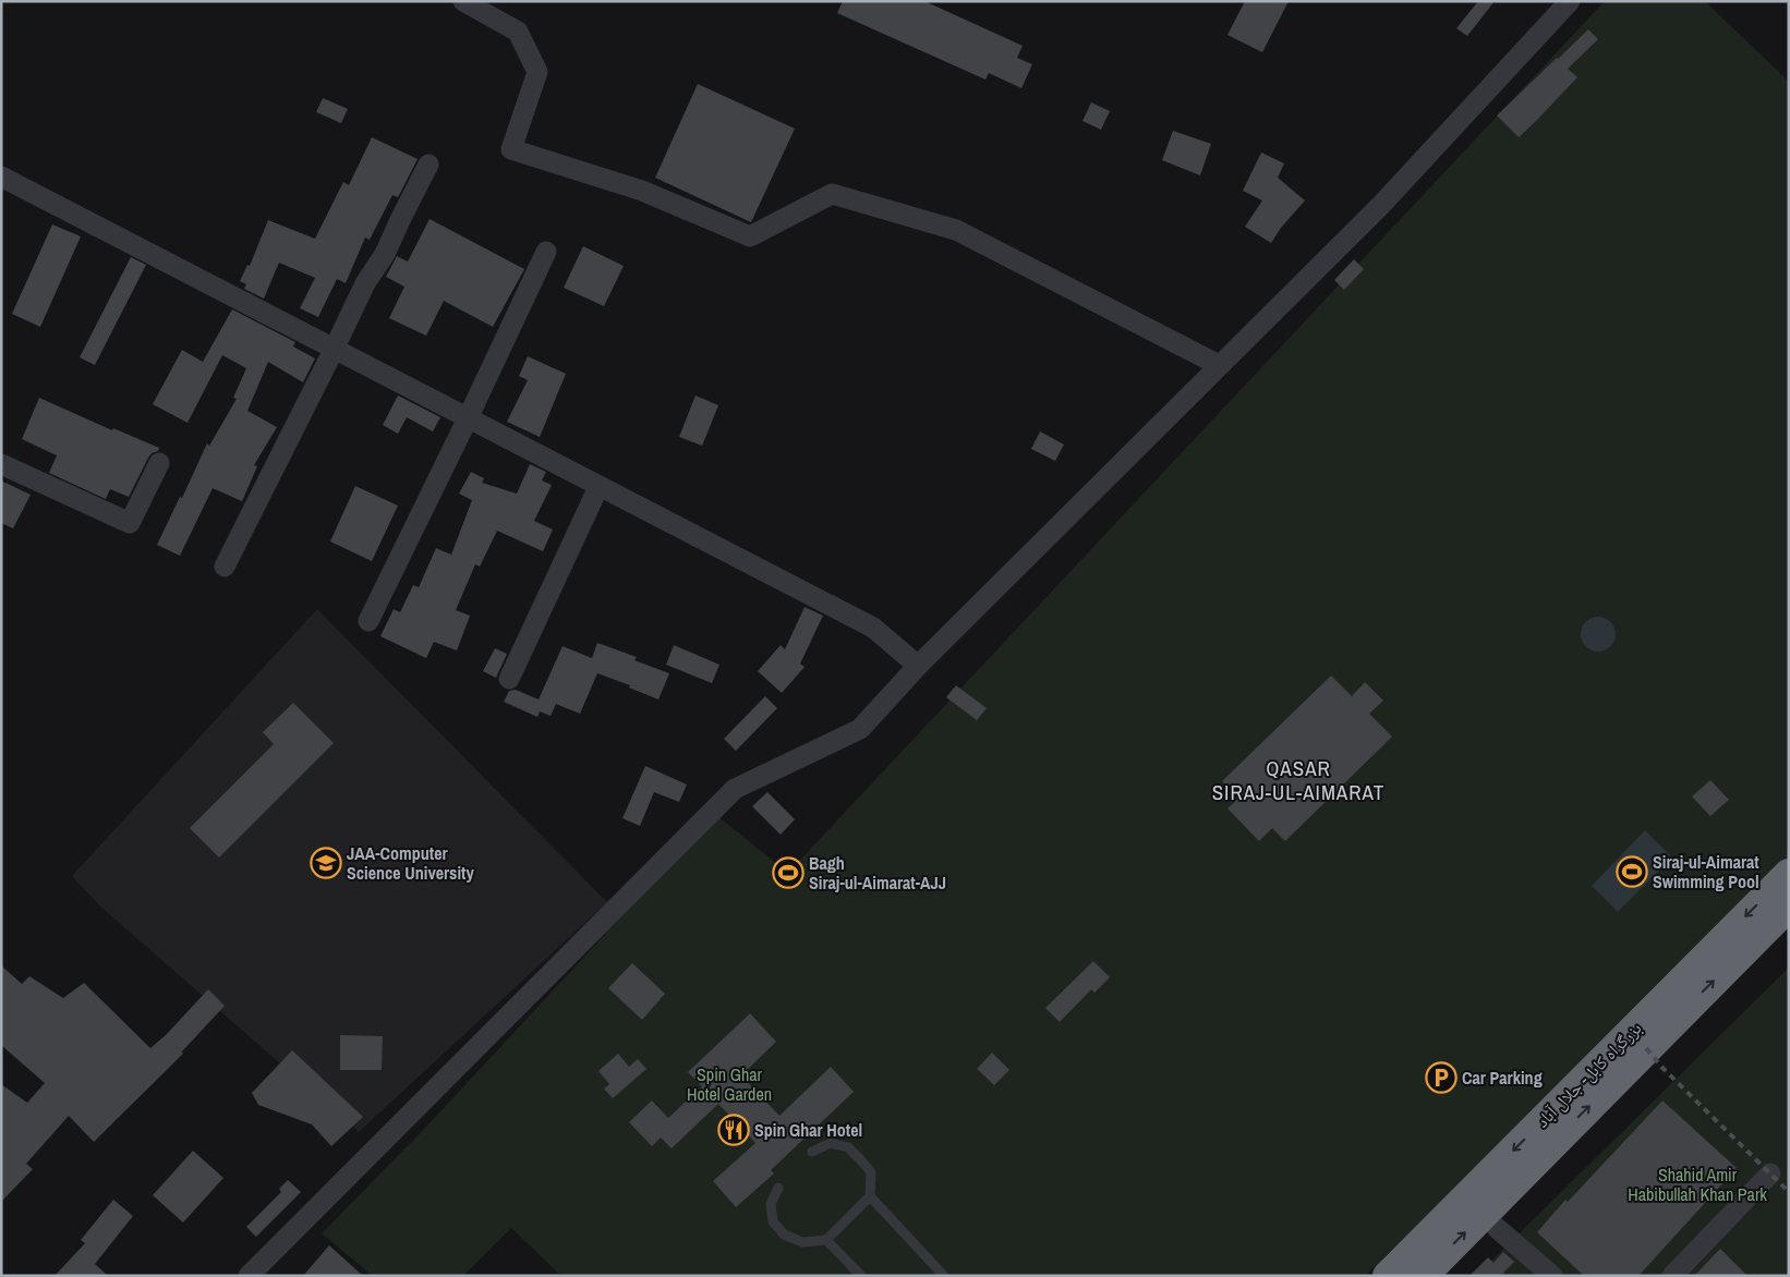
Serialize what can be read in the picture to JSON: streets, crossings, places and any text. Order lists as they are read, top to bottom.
{
  "streets": {
    "highway": ["بزرگراه کابل- جلال آباد"]
  },
  "districts": ["QASAR SIRAJ-UL-AIMARAT"],
  "parks": ["Spin Ghar Hotel Garden", "Shahid Amir Habibullah Khan Park"],
  "places": {
    "school or university": ["JAA-Computer Science University"],
    "sports": ["Siraj-ul-Aimarat Swimming Pool", "Bagh Siraj-ul-Aimarat-AJJ"],
    "parking": ["Car Parking"],
    "restaurant": ["Spin Ghar Hotel"]
  }
}
